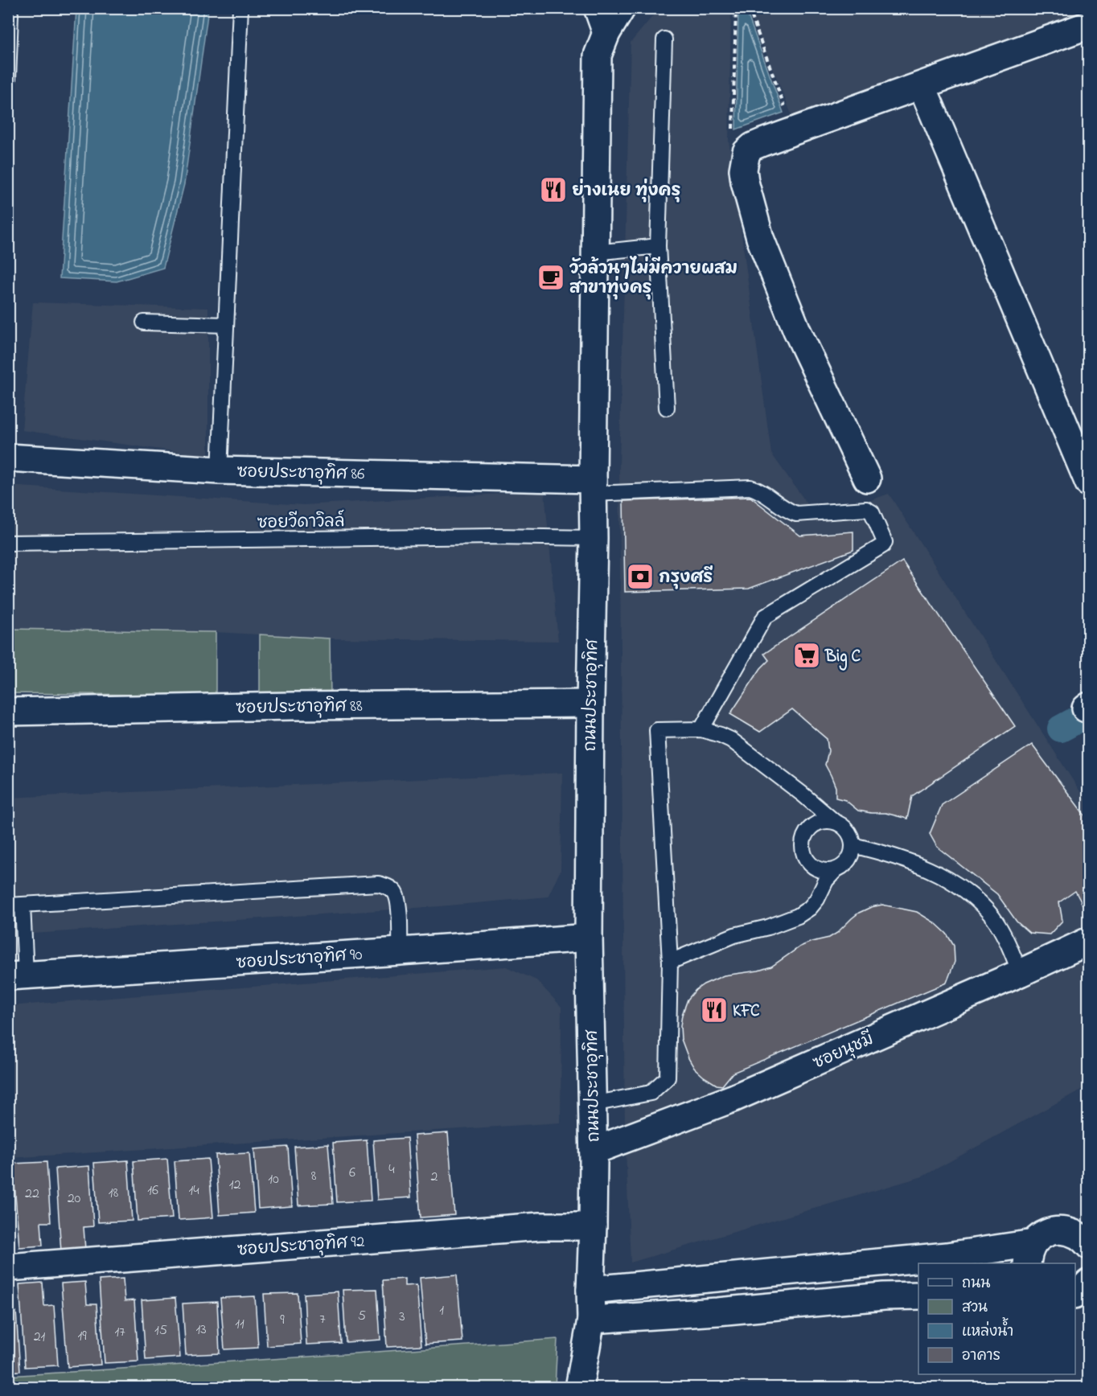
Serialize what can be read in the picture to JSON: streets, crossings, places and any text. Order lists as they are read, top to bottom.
{
  "streets": {
    "street": [
      "ซอยประชาอุทิศ 86",
      "ถนนประชาอุทิศ",
      "ซอยประชาอุทิศ 88",
      "ซอยประชาอุทิศ 90",
      "ซอยนุชมี",
      "ซอยประชาอุทิศ 92"
    ],
    "lane": ["ซอยวีดาวิลล์"]
  },
  "crossings": [
    ["ซอยประชาอุทิศ 86", "ถนนประชาอุทิศ"],
    ["ซอยวีดาวิลล์", "ถนนประชาอุทิศ"],
    ["ถนนประชาอุทิศ", "ซอยประชาอุทิศ 88"],
    ["ถนนประชาอุทิศ", "ซอยประชาอุทิศ 90"],
    ["ถนนประชาอุทิศ", "ซอยนุชมี"],
    ["ถนนประชาอุทิศ", "ซอยประชาอุทิศ 92"]
  ],
  "places": {
    "restaurant": ["ย่างเนย ทุ่งครุ", "KFC"],
    "cafe": ["วัวล้วนๆไม่มีควายผสม สาขาทุ่งครุ"],
    "bank": ["กรุงศรี"],
    "supermarket": ["Big C"]
  },
  "house_numbers": [
    "4",
    "6",
    "8",
    "2",
    "10",
    "12",
    "16",
    "14",
    "18",
    "22",
    "20",
    "1",
    "5",
    "3",
    "7",
    "9",
    "11",
    "13",
    "15",
    "17",
    "19",
    "21"
  ],
  "legend": [
    "ถนน",
    "สวน",
    "แหล่งน้ำ",
    "อาคาร"
  ]
}
